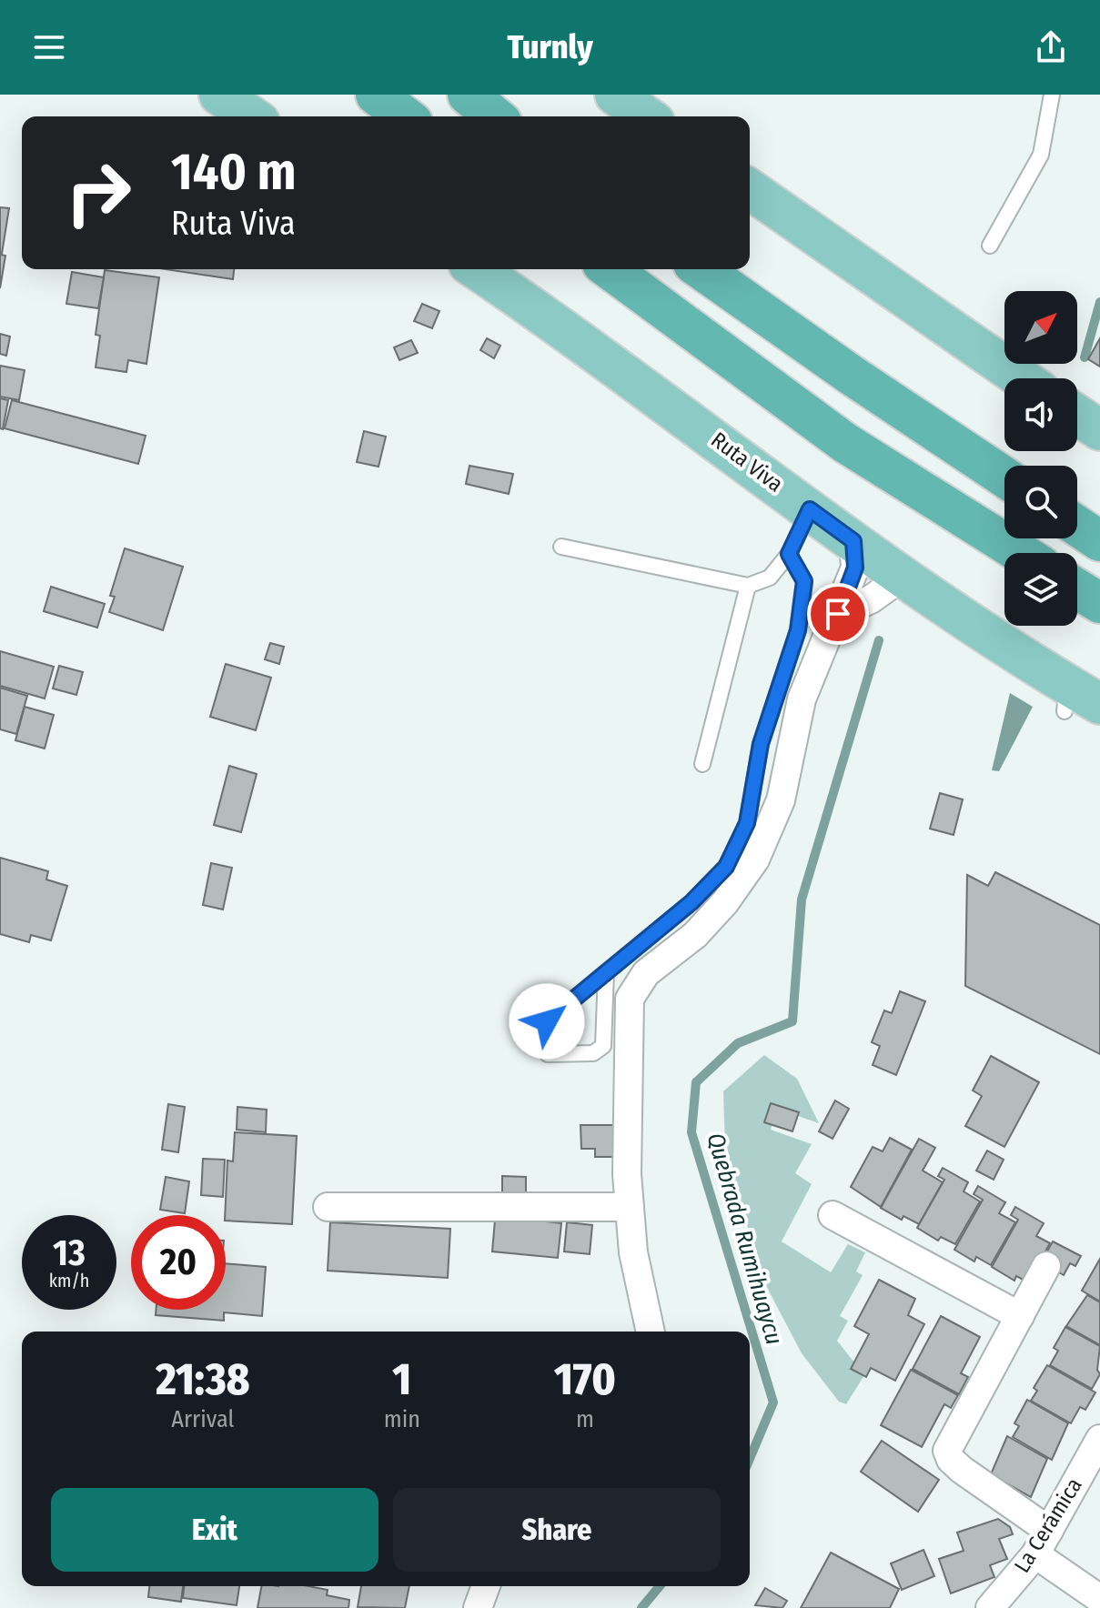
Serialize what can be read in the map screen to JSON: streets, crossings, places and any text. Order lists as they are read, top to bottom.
{
  "streets": {
    "main road": ["Ruta Viva"],
    "street": ["La Cerámica"]
  },
  "water": ["Quebrada Rumihuaycu"],
  "north": "top right",
  "page": {
    "header": "Turnly",
    "turn": ["140 m", "Ruta Viva"],
    "speed": "13 km/h",
    "limit": "20",
    "eta": [
      "21:38",
      "Arrival",
      "1",
      "min",
      "170",
      "m"
    ],
    "buttons": ["Exit", "Share"]
  }
}
